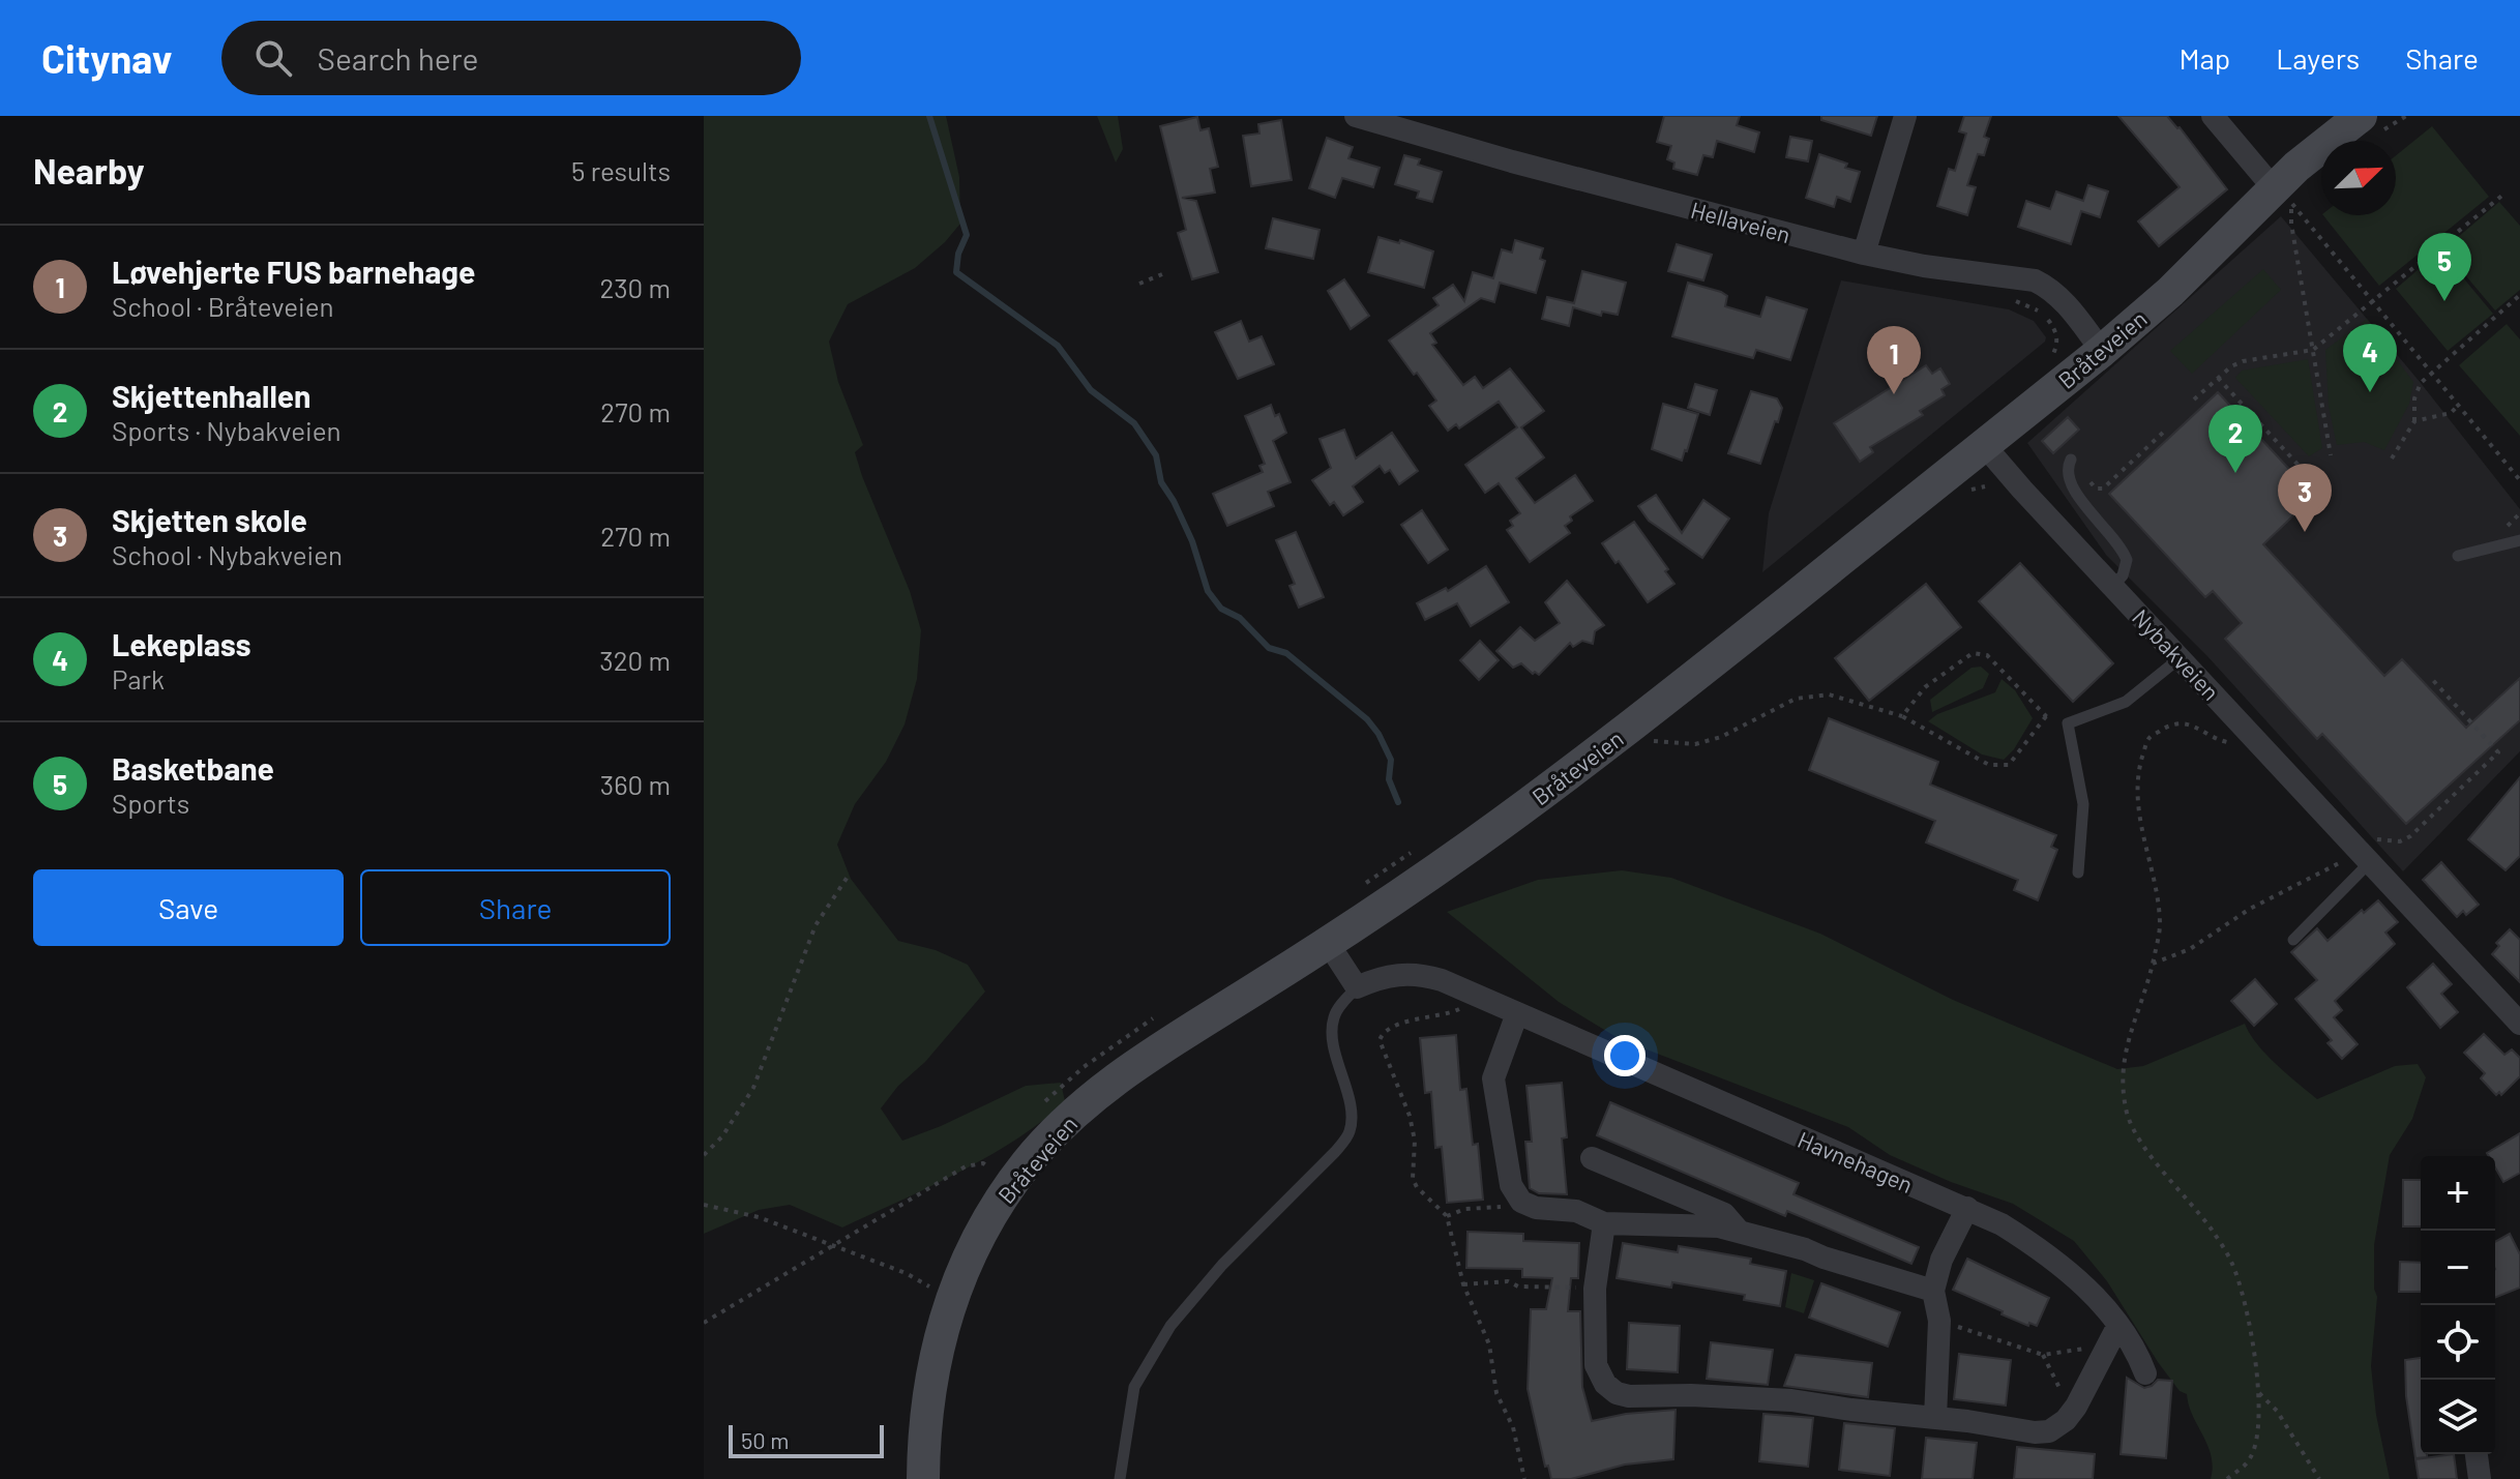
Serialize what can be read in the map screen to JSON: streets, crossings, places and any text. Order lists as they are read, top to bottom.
{
  "streets": {
    "main road": ["Bråteveien"],
    "street": ["Hellaveien", "Nybakveien", "Havnehagen"]
  },
  "crossings": [
    ["Hellaveien", "Bråteveien"],
    ["Bråteveien", "Nybakveien"]
  ],
  "scale_bar": "50 m",
  "north": "top right",
  "page": {
    "header": "Citynav",
    "search": "Search here",
    "nav": ["Map", "Layers", "Share"],
    "heading": ["Nearby", "5 results"],
    "list": [
      {
        "mark": "1",
        "name": "Løvehjerte FUS barnehage",
        "note": "School · Bråteveien",
        "value": "230 m"
      },
      {
        "mark": "2",
        "name": "Skjettenhallen",
        "note": "Sports · Nybakveien",
        "value": "270 m"
      },
      {
        "mark": "3",
        "name": "Skjetten skole",
        "note": "School · Nybakveien",
        "value": "270 m"
      },
      {
        "mark": "4",
        "name": "Lekeplass",
        "note": "Park",
        "value": "320 m"
      },
      {
        "mark": "5",
        "name": "Basketbane",
        "note": "Sports",
        "value": "360 m"
      }
    ],
    "pins": [
      "5",
      "4",
      "1",
      "2",
      "3"
    ],
    "buttons": ["Save", "Share"],
    "map_buttons": ["+", "−"],
    "scale": "50 m"
  }
}
